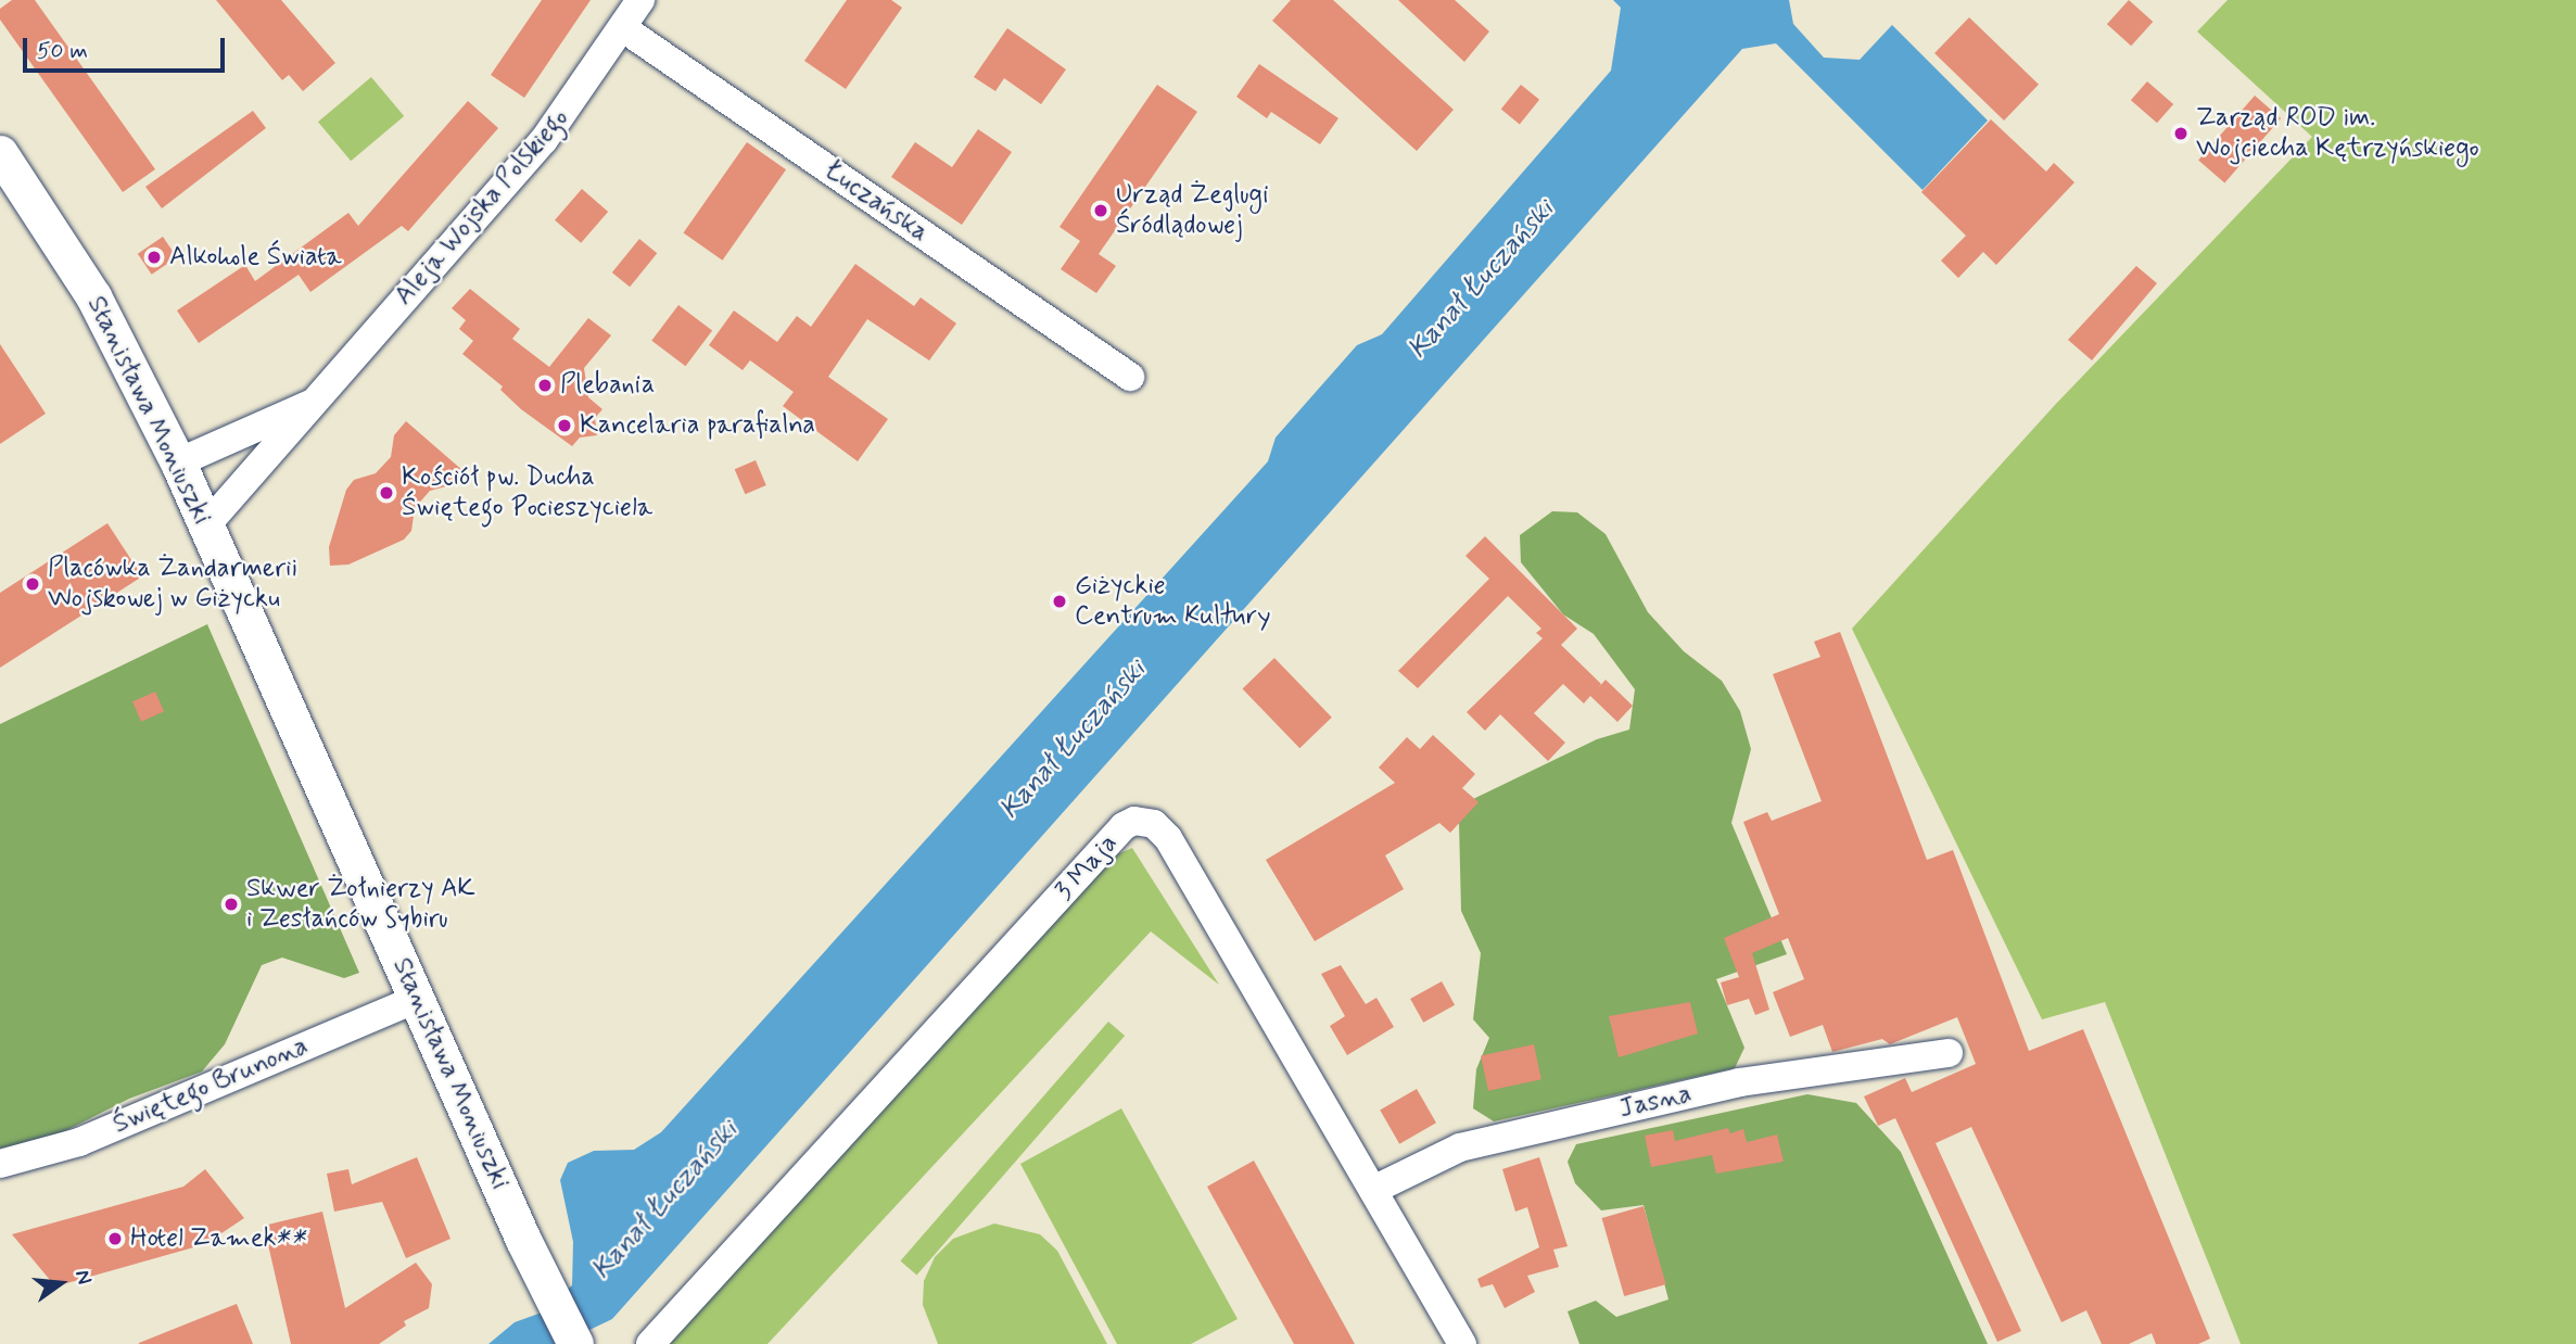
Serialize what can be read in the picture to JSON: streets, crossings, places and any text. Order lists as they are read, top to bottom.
{
  "streets": {
    "street": [
      "Łuczańska",
      "Aleja Wojska Polskiego",
      "Stanisława Moniuszki",
      "3 Maja",
      "Świętego Brunona",
      "Jasna"
    ]
  },
  "crossings": [
    ["Łuczańska", "Aleja Wojska Polskiego"],
    ["Aleja Wojska Polskiego", "Stanisława Moniuszki"],
    ["Stanisława Moniuszki", "Świętego Brunona"],
    ["3 Maja", "Jasna"]
  ],
  "water": ["Kanał Łuczański"],
  "places": [
    "Zarząd ROD im. Wojciecha Kętrzyńskiego",
    "Urząd Żeglugi Śródlądowej",
    "Alkohole Świata",
    "Plebania",
    "Kancelaria parafialna",
    "Kościół pw. Ducha Świętego Pocieszyciela",
    "Placówka Żandarmerii Wojskowej w Giżycku",
    "Giżyckie Centrum Kultury",
    "Skwer Żołnierzy AK i Zesłańców Sybiru",
    "Hotel Zamek**"
  ],
  "scale_bar": "50 m",
  "north": "right"
}
